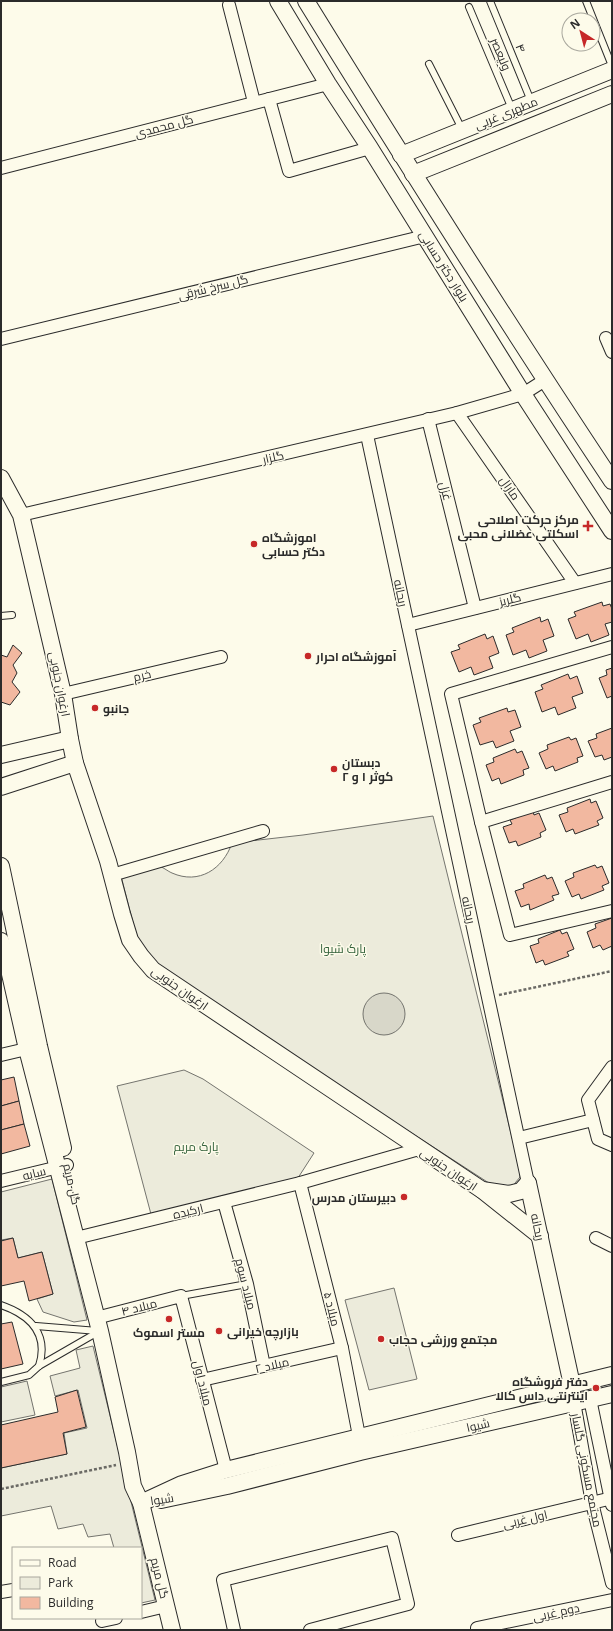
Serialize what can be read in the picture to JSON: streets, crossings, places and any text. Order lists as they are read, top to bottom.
{
  "streets": {
    "street": [
      "مطهری غربی",
      "گل محمدی",
      "بلوار دکتر حسابی",
      "گل سرخ شرقی",
      "گلزار",
      "مارال",
      "غزل",
      "ریحانه",
      "گلریز",
      "خرم",
      "ارغوان جنوبی",
      "سایه",
      "گل مریم",
      "ارکیده",
      "میلاد سوم",
      "میلاد ۴",
      "میلاد ۵",
      "میلاد ۲",
      "میلاد اول",
      "شیوا",
      "مجتمع مسکونی گلسار",
      "اول غربی",
      "دوم غربی"
    ],
    "lane": ["۴", "ولیعصر"]
  },
  "crossings": [
    ["۴", "مطهری غربی"],
    ["ولیعصر", "مطهری غربی"],
    ["مطهری غربی", "بلوار دکتر حسابی"],
    ["گل محمدی", "بلوار دکتر حسابی"],
    ["بلوار دکتر حسابی", "گل سرخ شرقی"],
    ["بلوار دکتر حسابی", "گلزار"],
    ["گلزار", "مارال"],
    ["گلزار", "غزل"],
    ["گلزار", "ریحانه"],
    ["گلزار", "ارغوان جنوبی"],
    ["مارال", "گلریز"],
    ["غزل", "گلریز"],
    ["ریحانه", "گلریز"],
    ["ریحانه", "ارغوان جنوبی"],
    ["ریحانه", "شیوا"],
    ["خرم", "ارغوان جنوبی"],
    ["ارغوان جنوبی", "ارکیده"],
    ["سایه", "گل مریم"],
    ["گل مریم", "ارکیده"],
    ["گل مریم", "میلاد ۴"],
    ["گل مریم", "شیوا"],
    ["ارکیده", "میلاد سوم"],
    ["ارکیده", "میلاد ۵"],
    ["میلاد سوم", "میلاد ۲"],
    ["میلاد ۴", "میلاد اول"],
    ["میلاد ۵", "میلاد ۲"],
    ["میلاد ۵", "شیوا"],
    ["میلاد ۲", "میلاد اول"],
    ["میلاد اول", "شیوا"],
    ["شیوا", "مجتمع مسکونی گلسار"],
    ["مجتمع مسکونی گلسار", "اول غربی"]
  ],
  "parks": ["پارک شیوا", "پارک مریم"],
  "places": {
    "health": ["مرکز حرکت اصلاحی اسکلتی عضلانی محبی"],
    "other": [
      "اموزشگاه دکتر حسابی",
      "آموزشگاه احرار",
      "جانبو",
      "دبستان کوثر ۱ و ۲",
      "دبیرستان مدرس",
      "مستر اسموک",
      "بازارچه خیرانی",
      "مجتمع ورزشی حجاب",
      "دفتر فروشگاه اینترنتی داس کالا"
    ]
  },
  "legend": ["Road", "Park", "Building"],
  "north": "top left"
}
